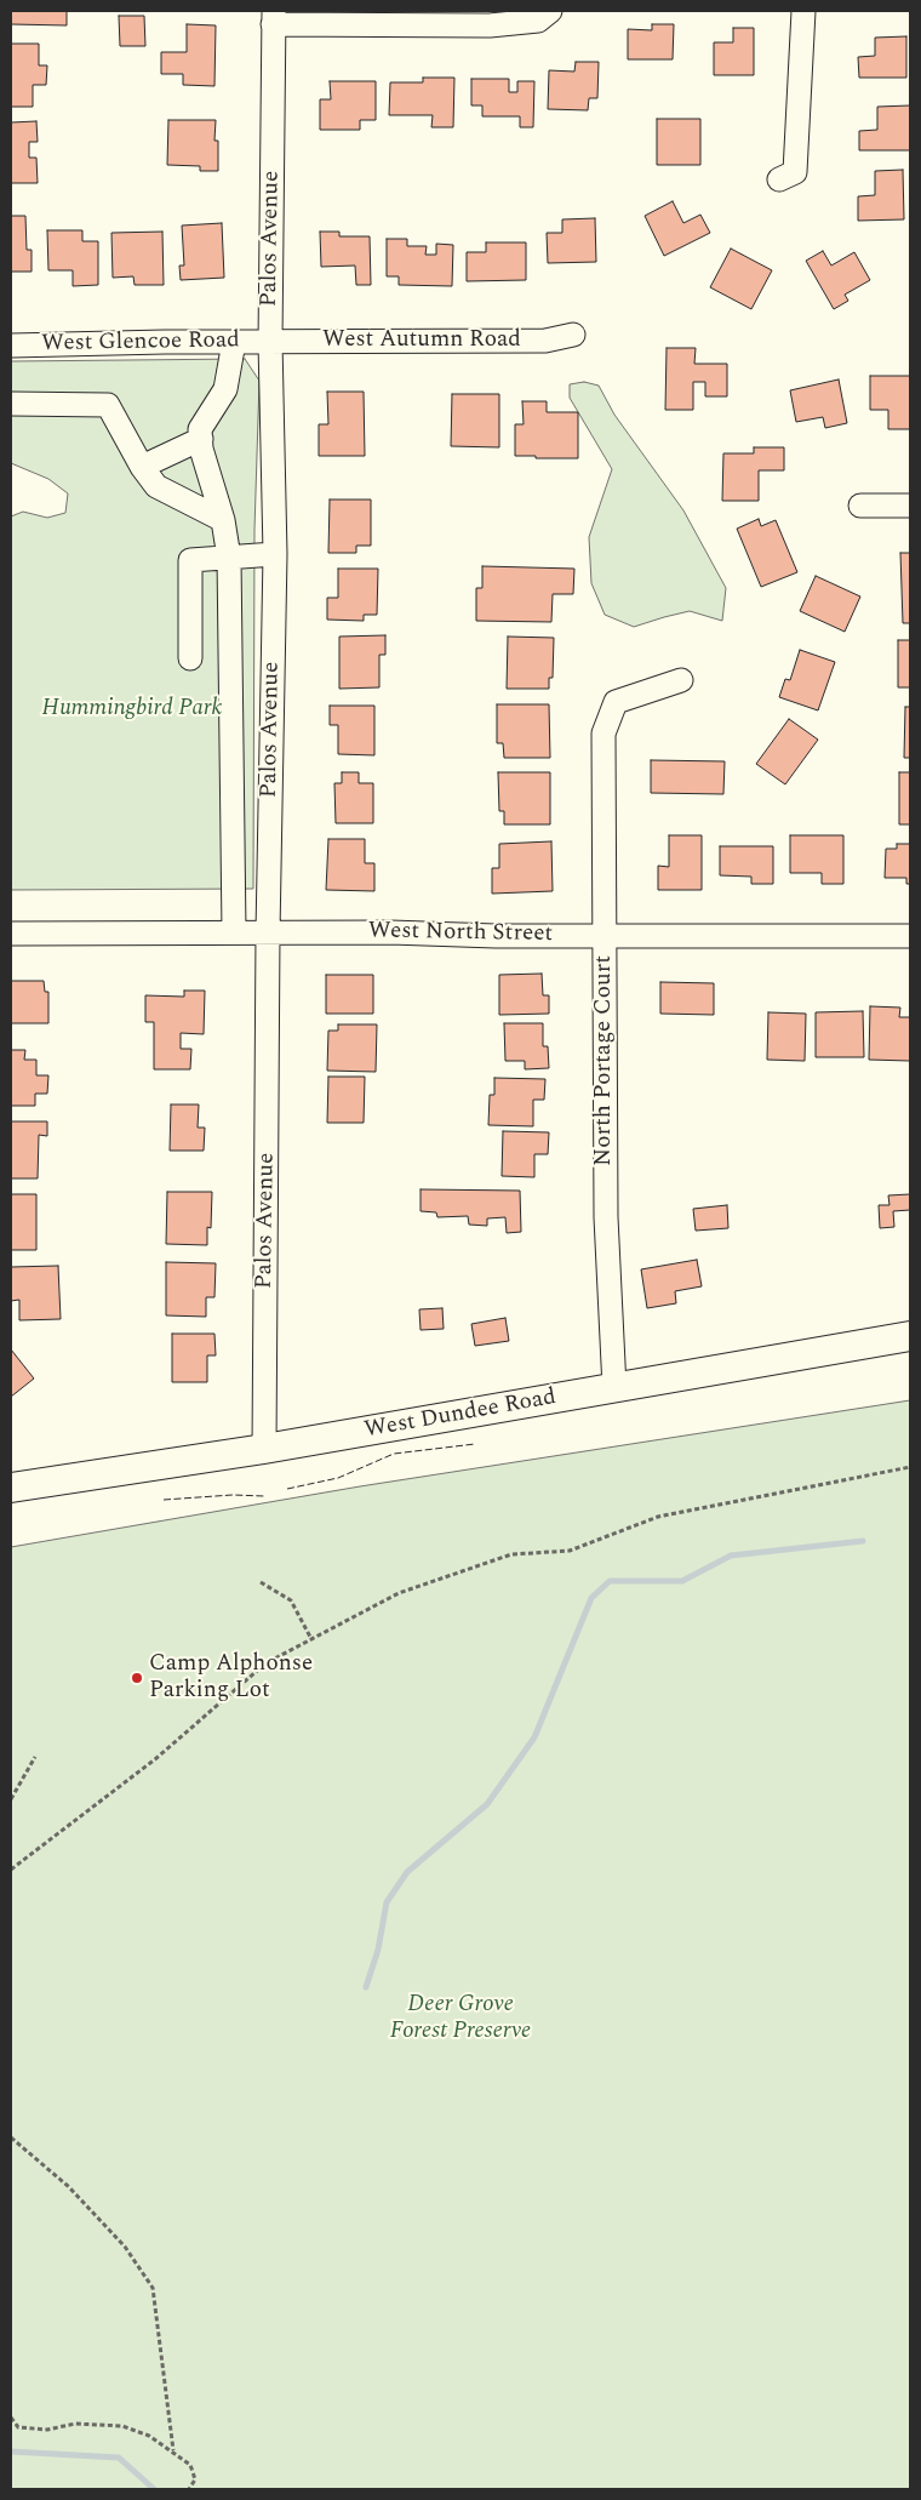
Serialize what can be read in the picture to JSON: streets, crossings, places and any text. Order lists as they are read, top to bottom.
{
  "streets": {
    "main road": ["West Dundee Road"],
    "street": [
      "Palos Avenue",
      "West Autumn Road",
      "West Glencoe Road",
      "West North Street",
      "North Portage Court"
    ]
  },
  "crossings": [
    ["Palos Avenue", "West Autumn Road"],
    ["Palos Avenue", "West Glencoe Road"],
    ["Palos Avenue", "West North Street"],
    ["Palos Avenue", "West Dundee Road"],
    ["West Autumn Road", "West Glencoe Road"],
    ["West North Street", "North Portage Court"],
    ["North Portage Court", "West Dundee Road"]
  ],
  "parks": ["Hummingbird Park", "Deer Grove Forest Preserve"],
  "places": ["Camp Alphonse Parking Lot"]
}
